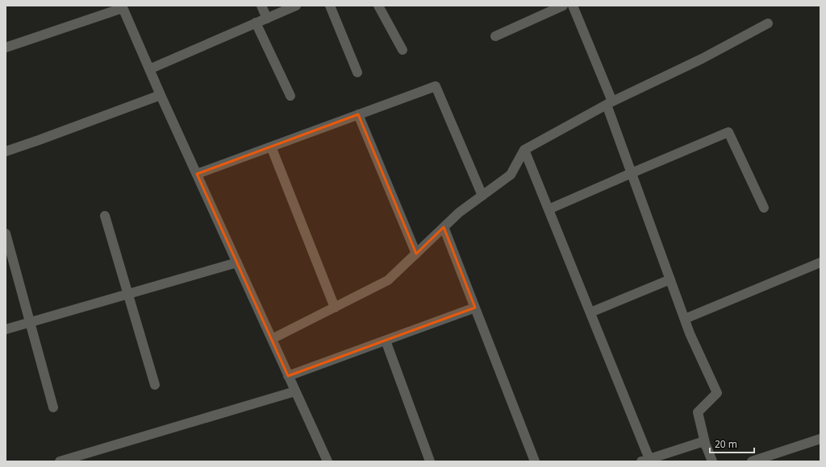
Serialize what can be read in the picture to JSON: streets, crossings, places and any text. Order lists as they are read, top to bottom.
{
  "scale_bar": "20 m"
}
